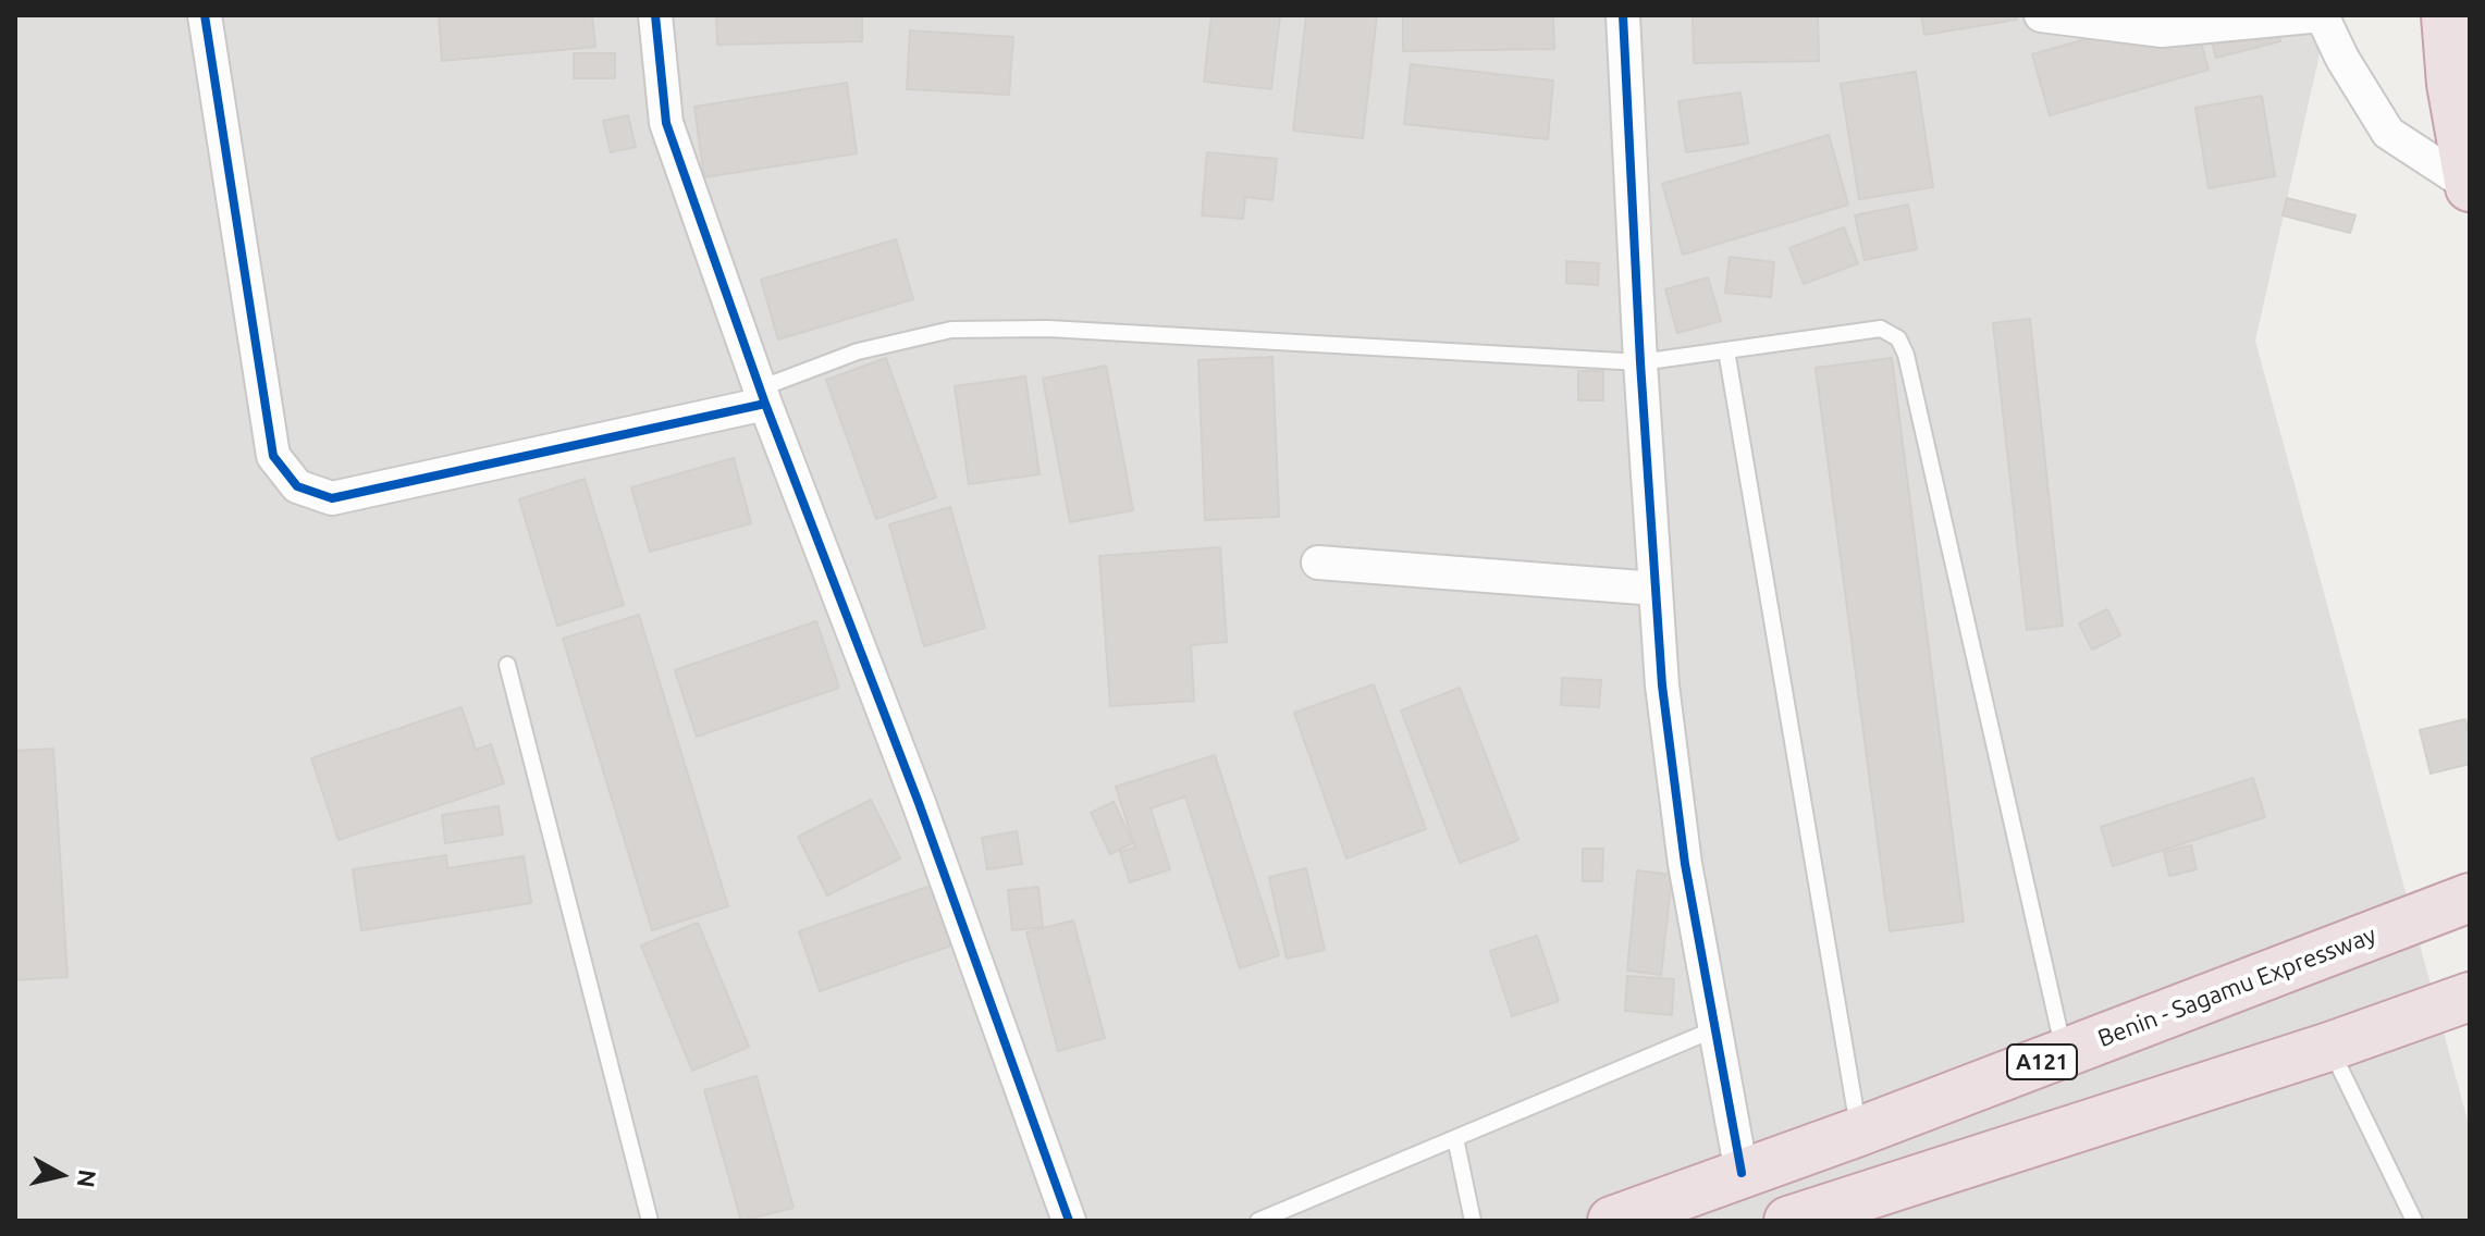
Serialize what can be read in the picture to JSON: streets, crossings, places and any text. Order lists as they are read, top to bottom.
{
  "streets": {
    "highway": ["Benin - Sagamu Expressway", "A121"]
  },
  "north": "right"
}
